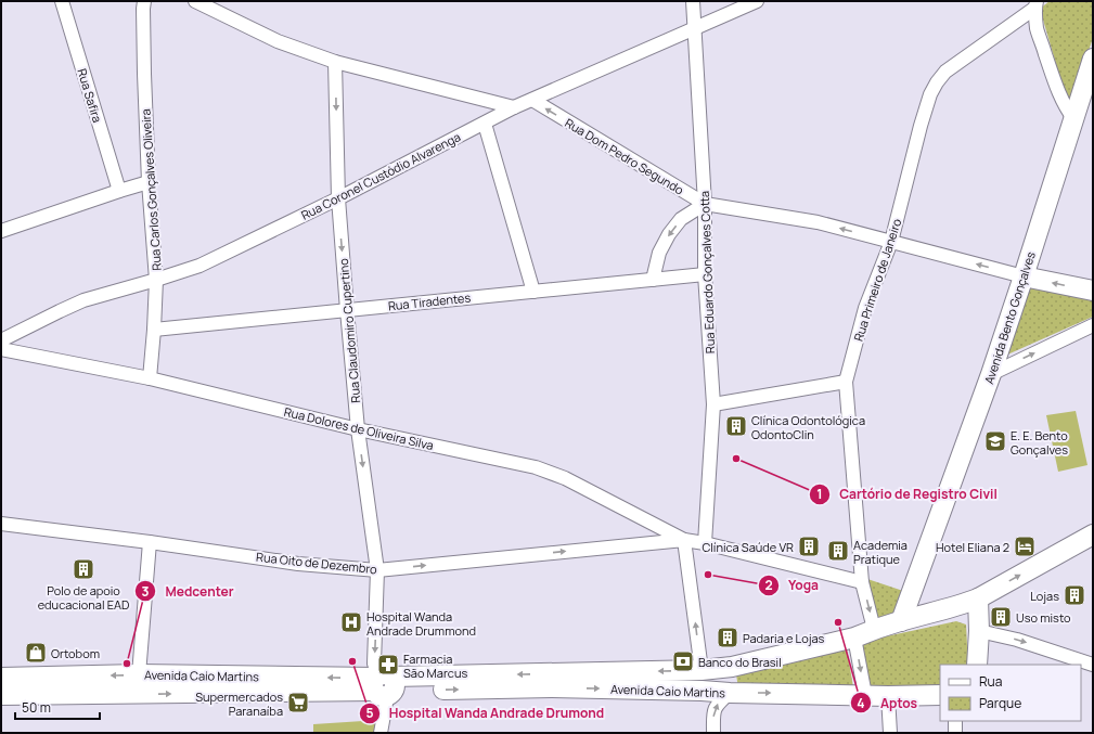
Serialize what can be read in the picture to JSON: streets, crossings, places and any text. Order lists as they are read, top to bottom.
{
  "streets": {
    "main road": ["Avenida Bento Gonçalves", "Avenida Caio Martins"],
    "street": [
      "Rua Safira",
      "Rua Dom Pedro Segundo",
      "Rua Coronel Custódio Alvarenga",
      "Rua Carlos Gonçalves Oliveira",
      "Rua Eduardo Gonçalves Cotta",
      "Rua Primeiro de Janeiro",
      "Rua Tiradentes",
      "Rua Claudomiro Cupertino",
      "Rua Dolores de Oliveira Silva",
      "Rua Oito de Dezembro"
    ]
  },
  "crossings": [
    ["Rua Dom Pedro Segundo", "Rua Coronel Custódio Alvarenga"],
    ["Rua Dom Pedro Segundo", "Rua Eduardo Gonçalves Cotta"],
    ["Rua Dom Pedro Segundo", "Rua Primeiro de Janeiro"],
    ["Rua Dom Pedro Segundo", "Avenida Bento Gonçalves"],
    ["Rua Coronel Custódio Alvarenga", "Rua Carlos Gonçalves Oliveira"],
    ["Rua Coronel Custódio Alvarenga", "Rua Eduardo Gonçalves Cotta"],
    ["Rua Coronel Custódio Alvarenga", "Rua Claudomiro Cupertino"],
    ["Rua Carlos Gonçalves Oliveira", "Rua Tiradentes"],
    ["Rua Carlos Gonçalves Oliveira", "Rua Dolores de Oliveira Silva"],
    ["Rua Eduardo Gonçalves Cotta", "Rua Tiradentes"],
    ["Rua Eduardo Gonçalves Cotta", "Rua Dolores de Oliveira Silva"],
    ["Rua Primeiro de Janeiro", "Avenida Caio Martins"],
    ["Rua Tiradentes", "Rua Claudomiro Cupertino"],
    ["Avenida Bento Gonçalves", "Avenida Caio Martins"],
    ["Rua Claudomiro Cupertino", "Rua Dolores de Oliveira Silva"],
    ["Rua Claudomiro Cupertino", "Rua Oito de Dezembro"],
    ["Rua Claudomiro Cupertino", "Avenida Caio Martins"],
    ["Rua Dolores de Oliveira Silva", "Rua Oito de Dezembro"]
  ],
  "one_way": ["Rua Dom Pedro Segundo", "Rua Claudomiro Cupertino", "Rua Oito de Dezembro"],
  "places": {
    "building": [
      "Clínica Odontológica OdontoClin",
      "Clínica Saúde VR",
      "Academia Pratique",
      "Polo de apoio educacional EAD",
      "Lojas",
      "Uso misto",
      "Padaria e Lojas"
    ],
    "school or university": ["E. E. Bento Gonçalves"],
    "other": [
      "Cartório de Registro Civil",
      "Yoga",
      "Aptos",
      "Hospital Wanda Andrade Drumond",
      "Medcenter"
    ],
    "hotel": ["Hotel Eliana 2"],
    "hospital": ["Hospital Wanda Andrade Drummond"],
    "shop": ["Ortobom"],
    "bank": ["Banco do Brasil"],
    "pharmacy": ["Farmacia São Marcus"],
    "supermarket": ["Supermercados Paranaíba"]
  },
  "legend": ["Rua", "Parque"],
  "scale_bar": "50 m"
}
